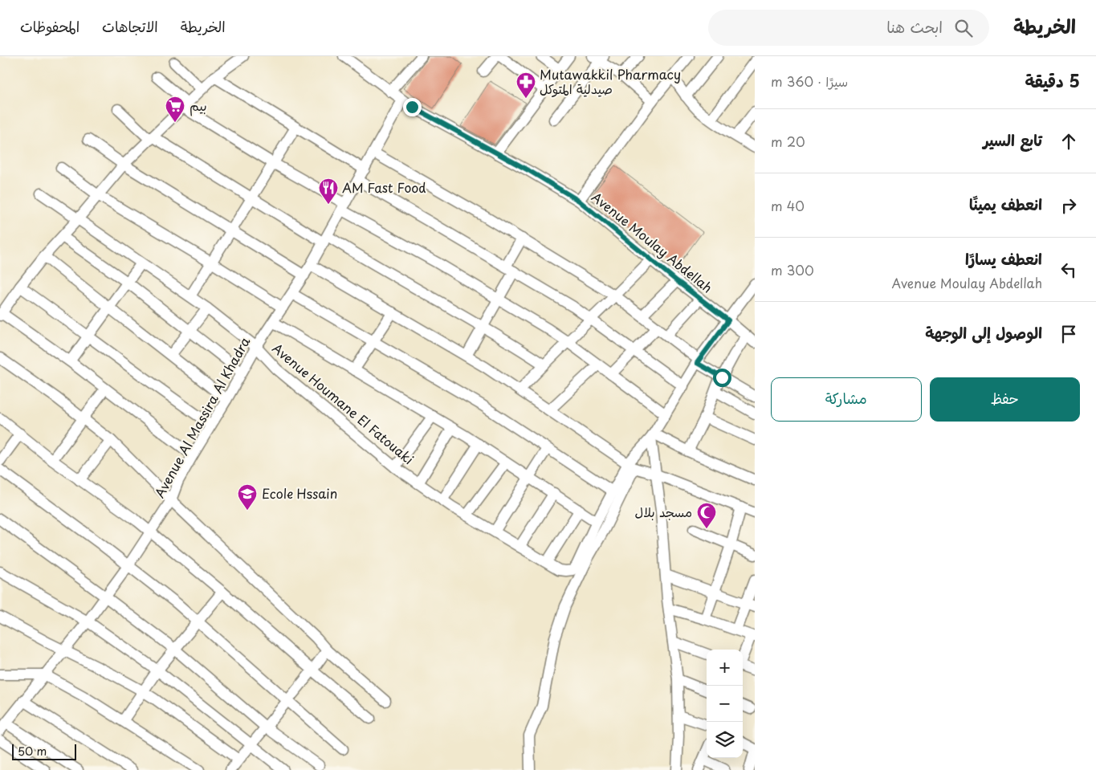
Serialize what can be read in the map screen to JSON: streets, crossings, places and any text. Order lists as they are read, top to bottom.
{
  "streets": {
    "street": ["Avenue Moulay Abdellah", "Avenue Houmane El Fatouaki", "Avenue Al Massira Al Khadra"]
  },
  "crossings": [
    ["Avenue Moulay Abdellah", "Avenue Al Massira Al Khadra"],
    ["Avenue Houmane El Fatouaki", "Avenue Al Massira Al Khadra"]
  ],
  "places": {
    "pharmacy": ["Mutawakkil Pharmacy صيدلية المتوكل"],
    "supermarket": ["بيم"],
    "restaurant": ["AM Fast Food"],
    "school or university": ["Ecole Hssain"],
    "mosque": ["مسجد بلال"]
  },
  "scale_bar": "50 m",
  "page": {
    "header": "الخريطة",
    "search": "ابحث هنا",
    "nav": ["الخريطة", "الاتجاهات", "المحفوظات"],
    "heading": ["5 دقيقة", "سيرًا · 360 m"],
    "list": [
      ["تابع السير", "20 m"],
      ["انعطف يمينًا", "40 m"],
      ["انعطف يسارًا", "Avenue Moulay Abdellah", "300 m"],
      "الوصول إلى الوجهة"
    ],
    "buttons": ["حفظ", "مشاركة"],
    "map_buttons": ["+", "−"],
    "scale": "50 m"
  }
}
